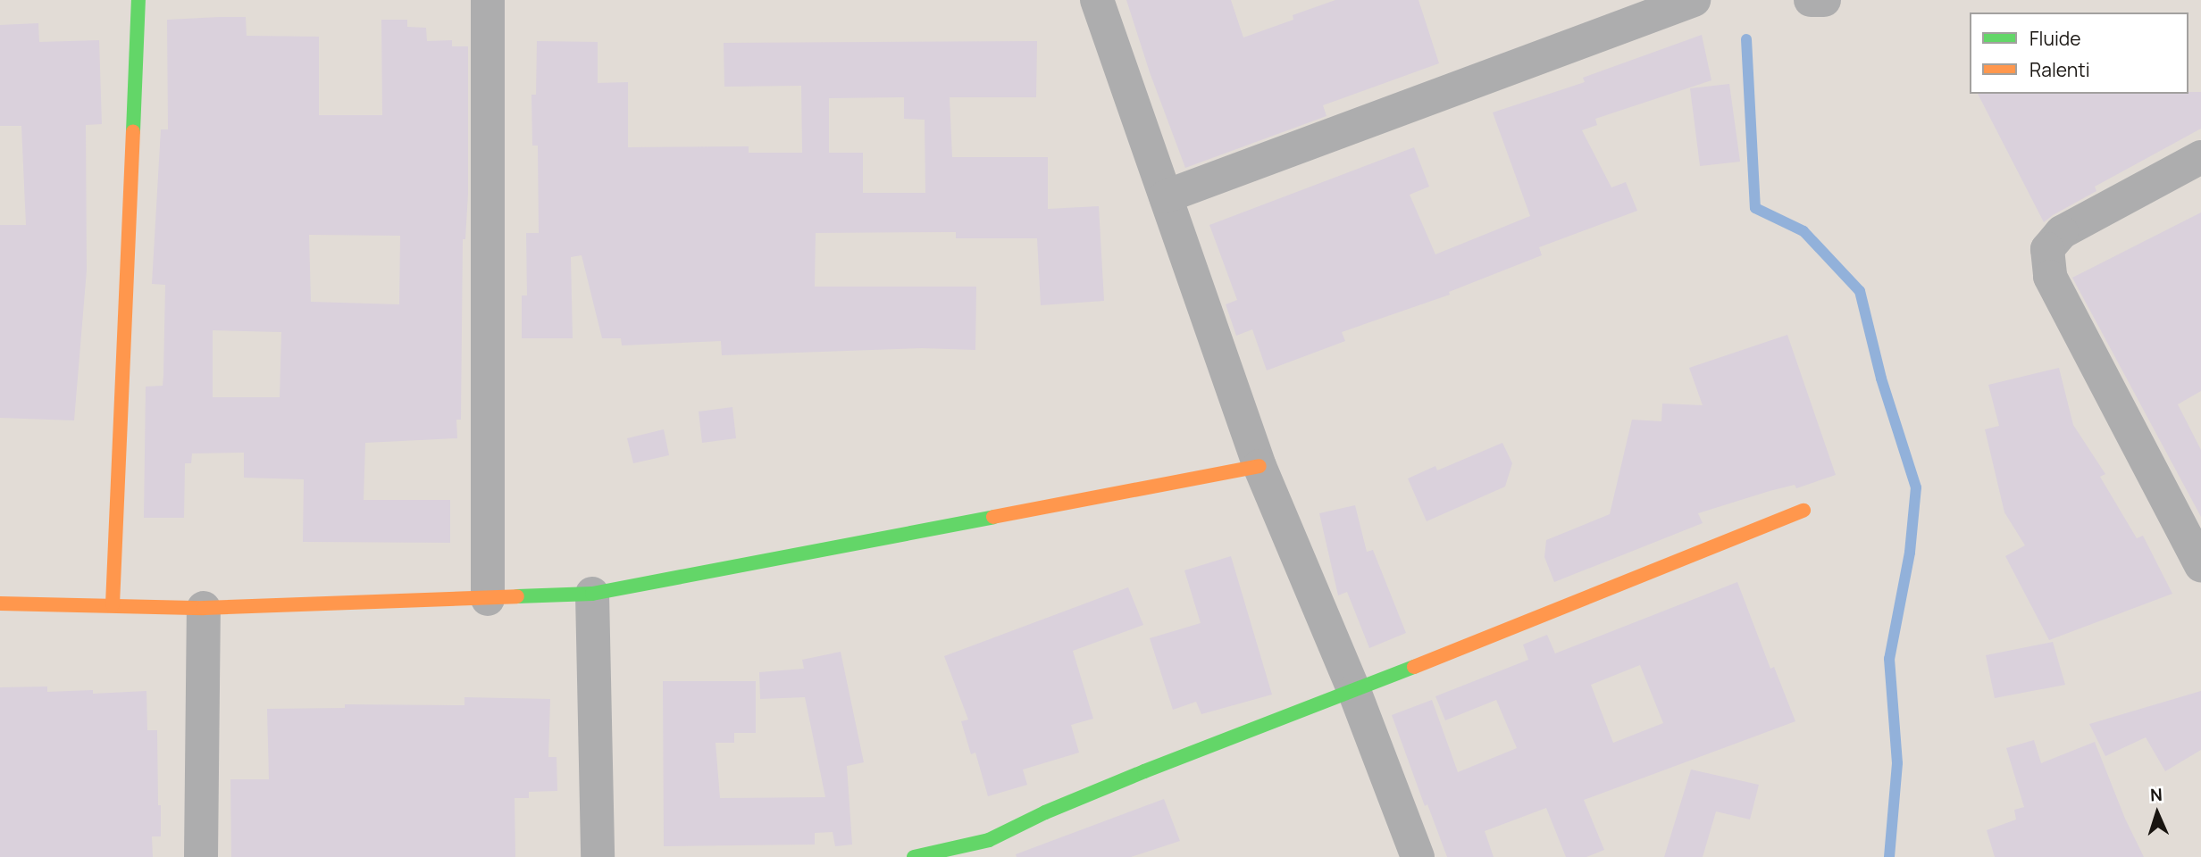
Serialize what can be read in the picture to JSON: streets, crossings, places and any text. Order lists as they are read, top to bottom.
{
  "legend": ["Fluide", "Ralenti"],
  "north": "top"
}
